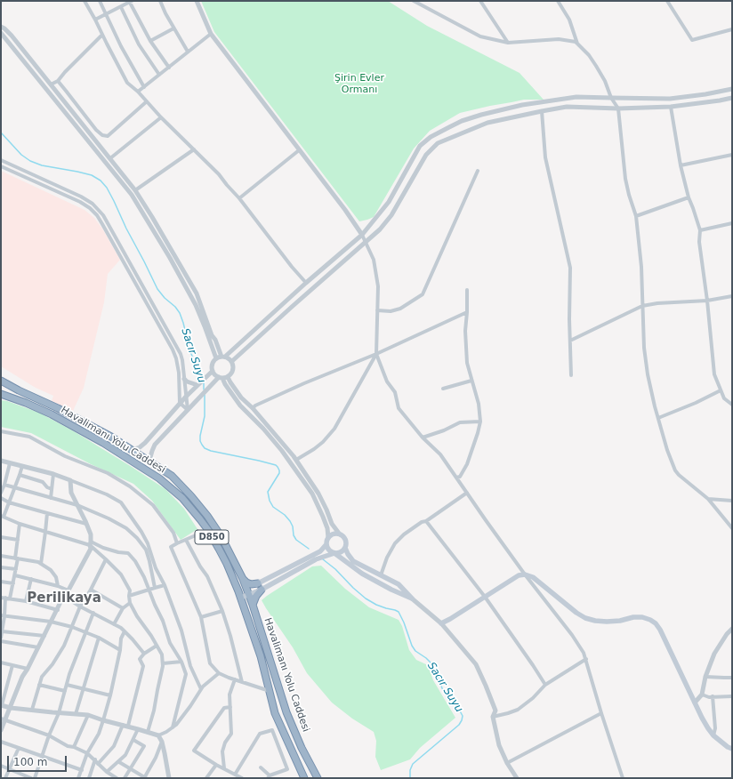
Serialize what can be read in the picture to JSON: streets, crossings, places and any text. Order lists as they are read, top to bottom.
{
  "streets": {
    "highway": ["Havalimanı Yolu Caddesi", "D850"]
  },
  "crossings": [
    ["Havalimanı Yolu Caddesi", "D850"]
  ],
  "districts": ["Perilikaya"],
  "water": ["Sacır Suyu"],
  "parks": ["Şirin Evler Ormanı"],
  "scale_bar": "100 m"
}
